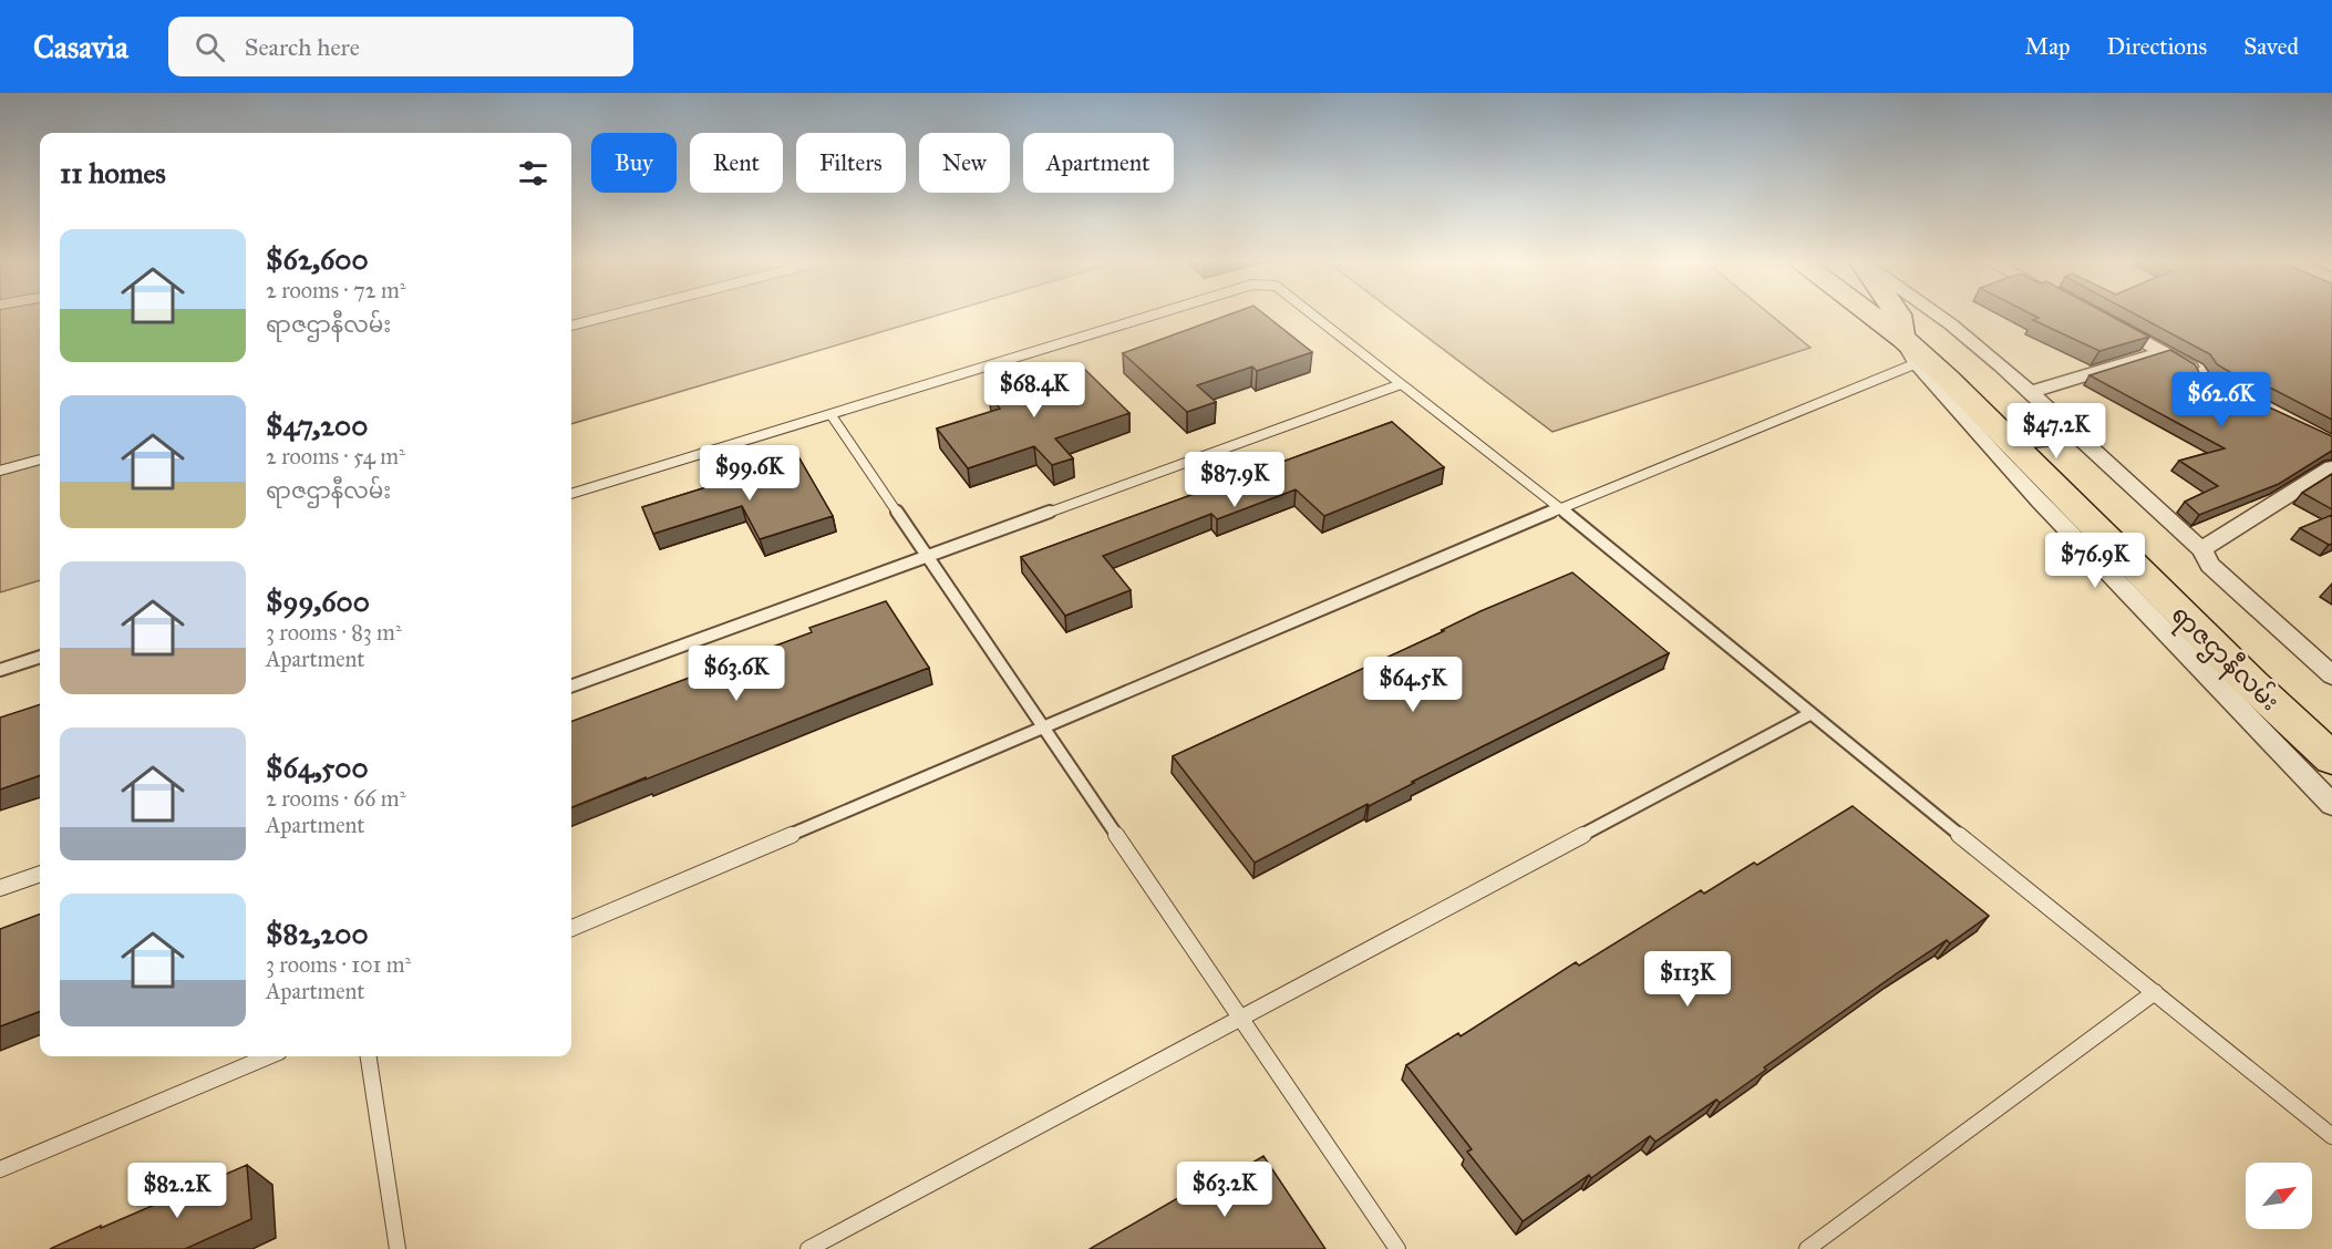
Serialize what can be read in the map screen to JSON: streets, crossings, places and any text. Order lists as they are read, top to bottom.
{
  "streets": {
    "main road": ["ရာဇဌာနီလမ်း"]
  },
  "north": "top right",
  "page": {
    "header": "Casavia",
    "search": "Search here",
    "nav": ["Map", "Directions", "Saved"],
    "chip": [
      "Buy",
      "Rent",
      "Filters",
      "New",
      "Apartment"
    ],
    "heading": "11 homes",
    "list": [
      {
        "name": "$62,600",
        "note": "2 rooms · 72 m² · ရာဇဌာနီလမ်း"
      },
      {
        "name": "$47,200",
        "note": "2 rooms · 54 m² · ရာဇဌာနီလမ်း"
      },
      {
        "name": "$99,600",
        "note": "3 rooms · 83 m² · Apartment"
      },
      {
        "name": "$64,500",
        "note": "2 rooms · 66 m² · Apartment"
      },
      {
        "name": "$82,200",
        "note": "3 rooms · 101 m² · Apartment"
      }
    ],
    "price": [
      "$68.4K",
      "$62.6K",
      "$47.2K",
      "$99.6K",
      "$87.9K",
      "$76.9K",
      "$63.6K",
      "$64.5K",
      "$113K",
      "$63.2K",
      "$82.2K"
    ]
  }
}
